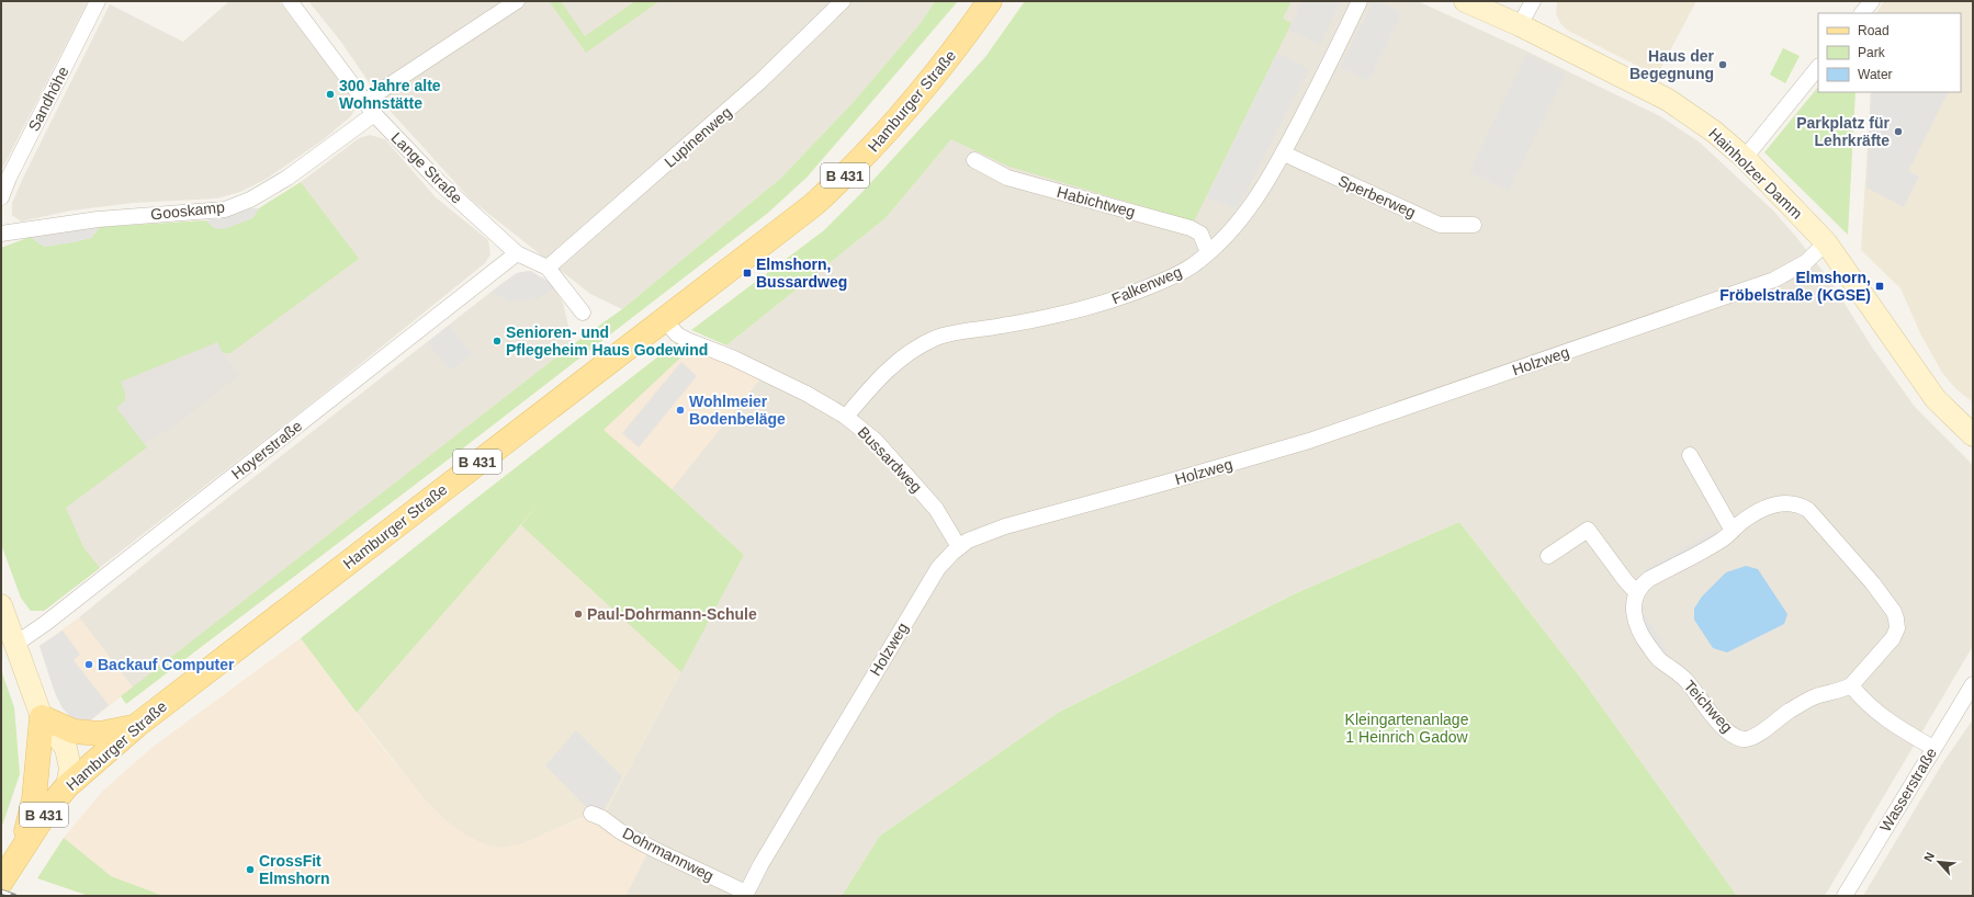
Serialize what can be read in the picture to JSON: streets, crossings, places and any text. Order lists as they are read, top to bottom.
{
  "streets": {
    "main road": ["Hamburger Straße", "B 431"],
    "street": [
      "Sandhöhe",
      "Lupinenweg",
      "Lange Straße",
      "Hainholzer Damm",
      "Sperberweg",
      "Habichtweg",
      "Gooskamp",
      "Falkenweg",
      "Holzweg",
      "Hoyerstraße",
      "Bussardweg",
      "Teichweg",
      "Wasserstraße",
      "Dohrmannweg"
    ]
  },
  "crossings": [
    ["Hamburger Straße", "Bussardweg"],
    ["Lupinenweg", "Lange Straße"],
    ["Lange Straße", "Gooskamp"],
    ["Lange Straße", "Hoyerstraße"],
    ["Hainholzer Damm", "Holzweg"],
    ["Sperberweg", "Falkenweg"],
    ["Habichtweg", "Falkenweg"],
    ["Falkenweg", "Bussardweg"],
    ["Holzweg", "Bussardweg"],
    ["Holzweg", "Dohrmannweg"]
  ],
  "parks": ["Kleingartenanlage 1 Heinrich Gadow"],
  "places": {
    "other": [
      "Haus der Begegnung",
      "300 Jahre alte Wohnstätte",
      "Parkplatz für Lehrkräfte",
      "Senioren- und Pflegeheim Haus Godewind",
      "Wohlmeier Bodenbeläge",
      "Paul-Dohrmann-Schule",
      "Backauf Computer",
      "CrossFit Elmshorn"
    ],
    "transit": ["Elmshorn, Bussardweg", "Elmshorn, Fröbelstraße (KGSE)"]
  },
  "legend": ["Road", "Park", "Water"],
  "north": "top left"
}
